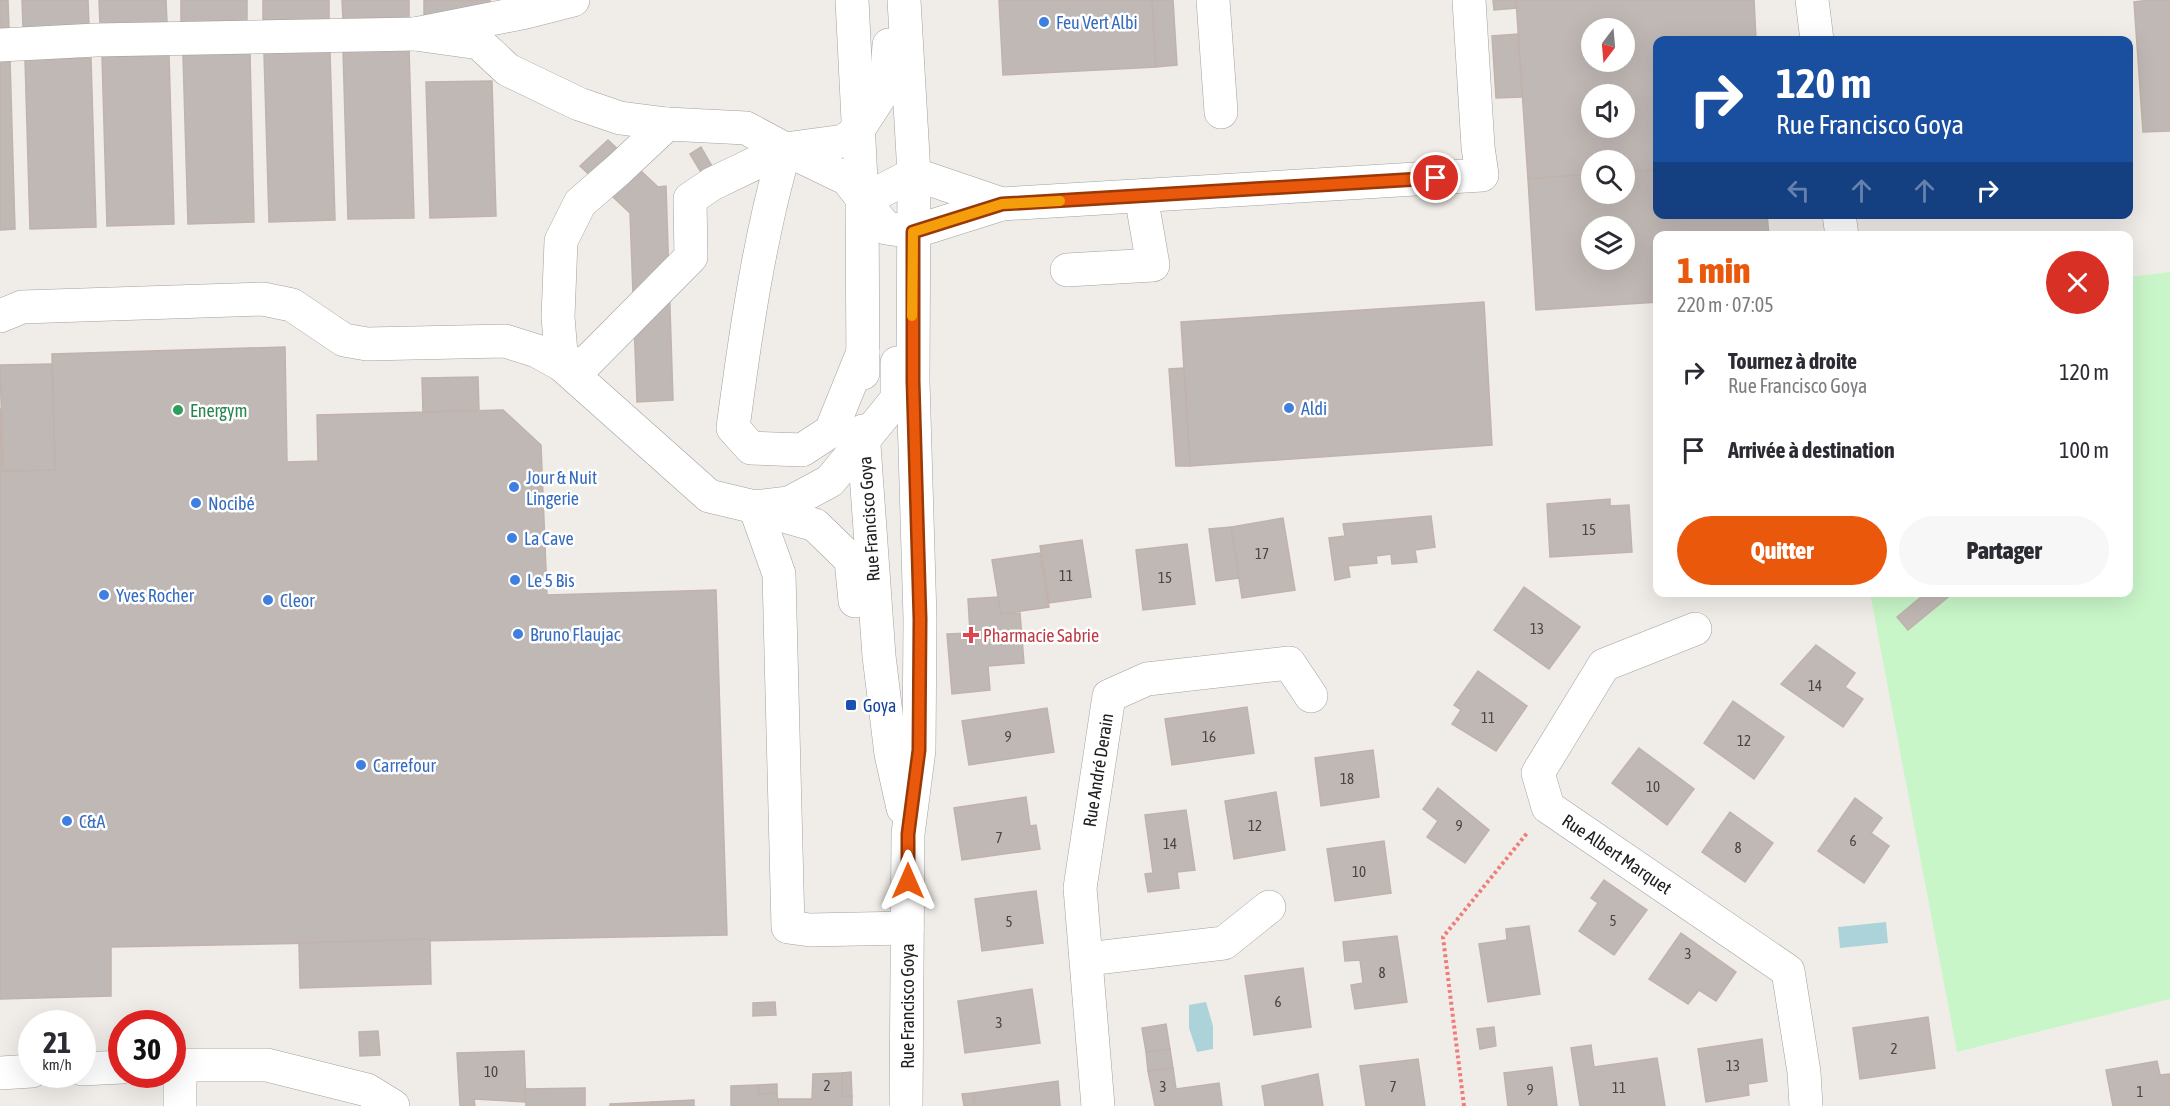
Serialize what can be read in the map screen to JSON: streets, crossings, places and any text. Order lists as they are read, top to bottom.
{
  "streets": {
    "street": ["Rue Francisco Goya", "Rue André Derain", "Rue Albert Marquet"]
  },
  "places": {
    "other": [
      "Feu Vert Albi",
      "Aldi",
      "Energym",
      "Jour & Nuit Lingerie",
      "Nocibé",
      "La Cave",
      "Le 5 Bis",
      "Yves Rocher",
      "Cleor",
      "Bruno Flaujac",
      "Carrefour",
      "C&A"
    ],
    "health": ["Pharmacie Sabrie"],
    "transit": ["Goya"]
  },
  "house_numbers": [
    "15",
    "17",
    "11",
    "15",
    "13",
    "14",
    "11",
    "9",
    "16",
    "12",
    "18",
    "10",
    "12",
    "9",
    "7",
    "6",
    "14",
    "8",
    "10",
    "5",
    "5",
    "3",
    "8",
    "6",
    "3",
    "2",
    "13",
    "10",
    "2",
    "3",
    "7",
    "11",
    "9",
    "1"
  ],
  "north": "bottom",
  "page": {
    "turn": ["120 m", "Rue Francisco Goya"],
    "heading": ["1 min", "220 m · 07:05"],
    "list": [
      {
        "name": "Tournez à droite",
        "note": "Rue Francisco Goya",
        "value": "120 m"
      },
      {
        "name": "Arrivée à destination",
        "value": "100 m"
      }
    ],
    "buttons": ["Quitter", "Partager"],
    "speed": "21 km/h",
    "limit": "30"
  }
}
